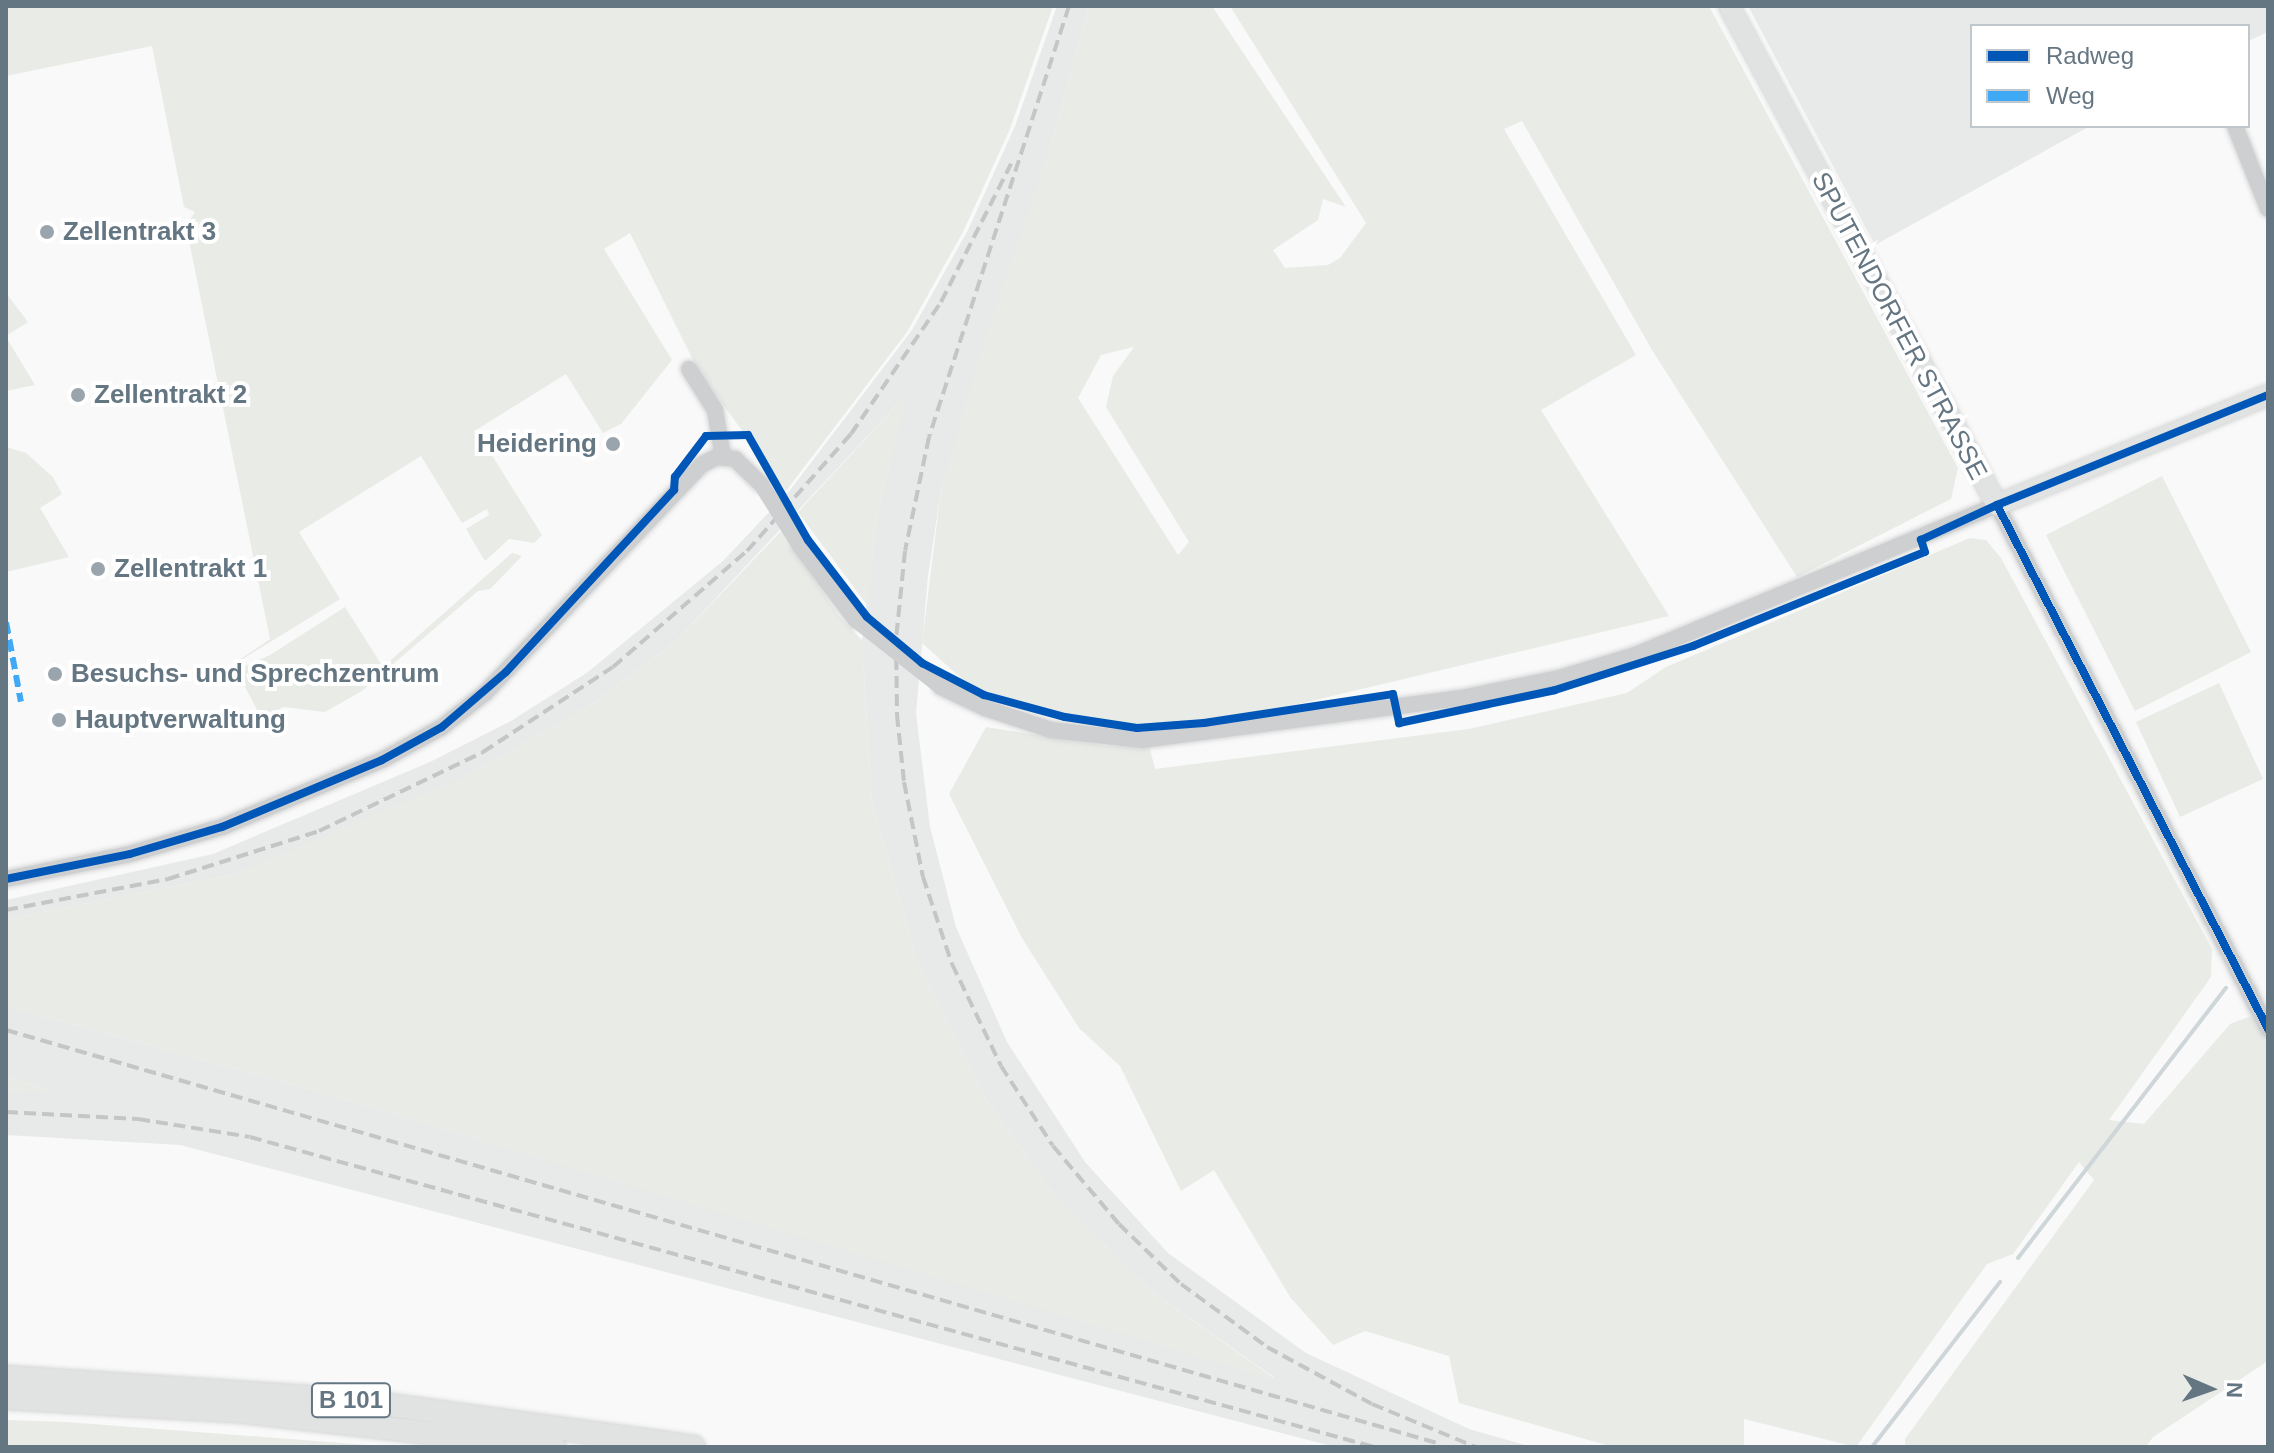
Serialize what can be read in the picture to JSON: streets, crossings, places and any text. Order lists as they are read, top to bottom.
{
  "streets": {
    "highway": ["B 101"],
    "main road": ["SPUTENDORFER STRASSE"]
  },
  "places": [
    "Zellentrakt 3",
    "Zellentrakt 2",
    "Heidering",
    "Zellentrakt 1",
    "Besuchs- und Sprechzentrum",
    "Hauptverwaltung"
  ],
  "legend": ["Radweg", "Weg"],
  "north": "right"
}
